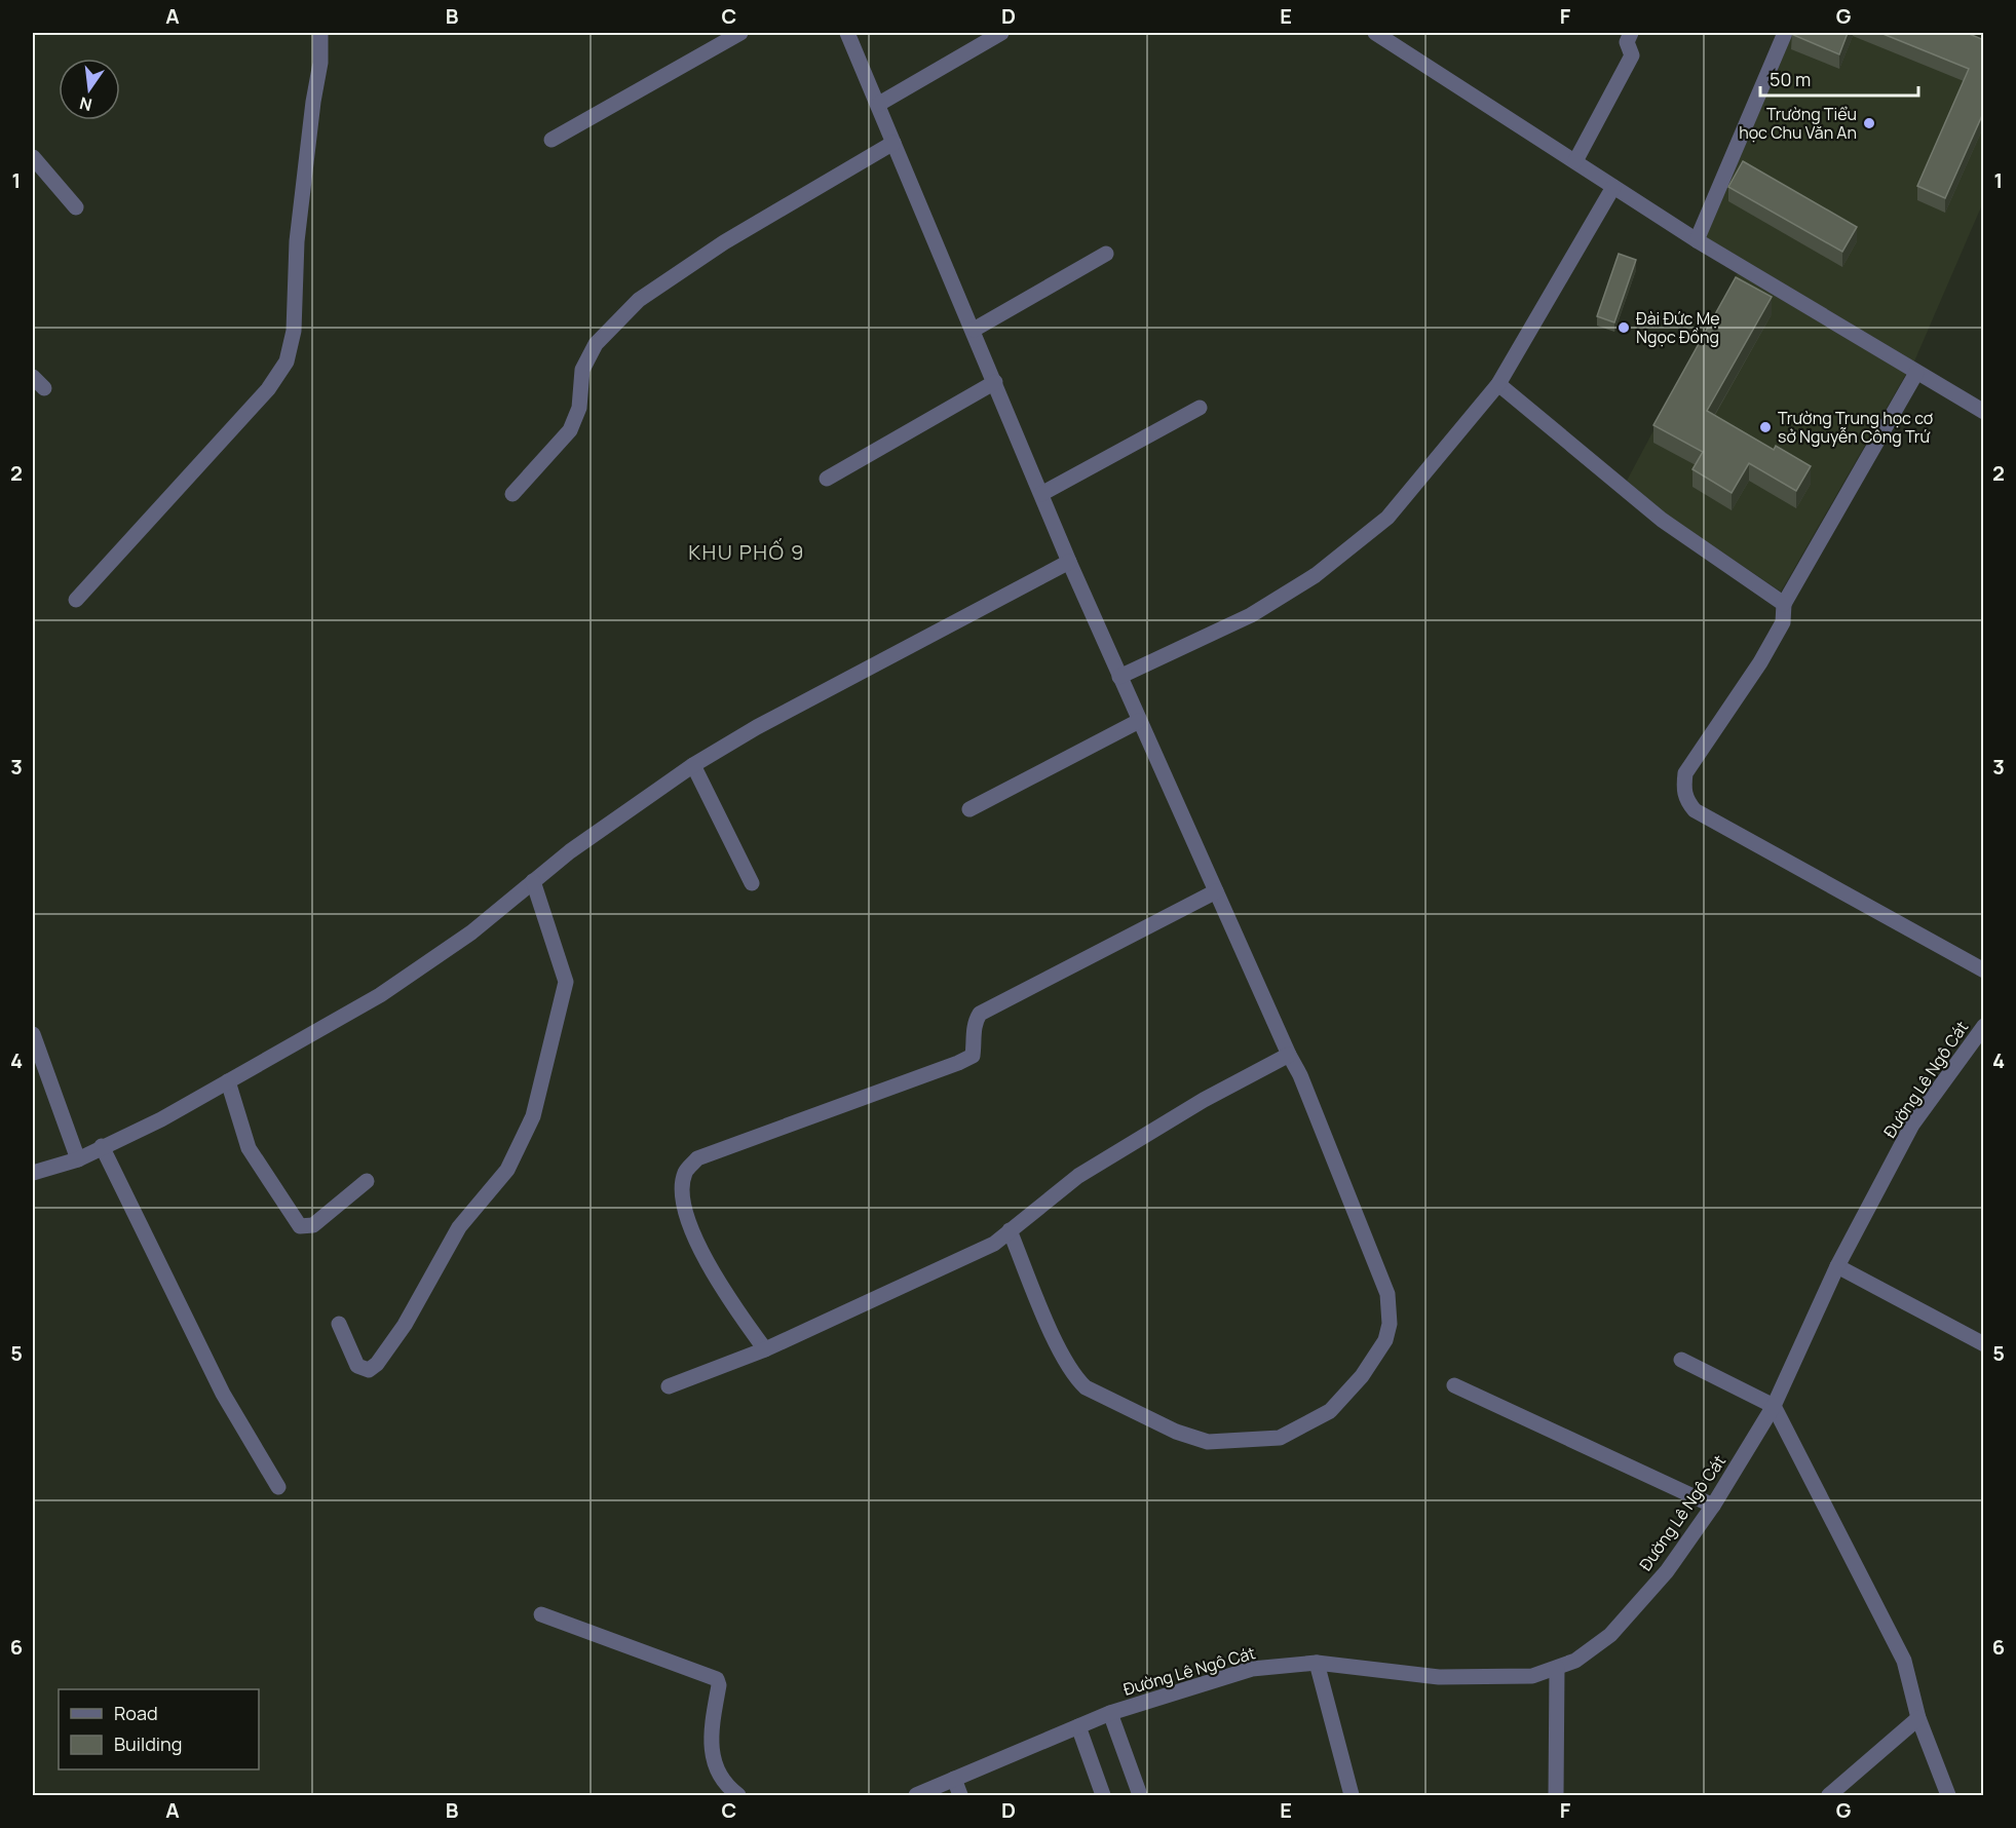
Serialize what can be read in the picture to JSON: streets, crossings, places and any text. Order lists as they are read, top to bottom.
{
  "streets": {
    "street": ["Đường Lê Ngô Cát"]
  },
  "districts": ["KHU PHỐ 9"],
  "places": ["Trường Tiểu học Chu Văn An", "Đài Đức Mẹ Ngọc Đồng", "Trường Trung học cơ sở Nguyễn Công Trứ"],
  "legend": ["Road", "Building"],
  "scale_bar": "50 m",
  "north": "bottom",
  "grid": {
    "columns": [
      "A",
      "B",
      "C",
      "D",
      "E",
      "F",
      "G"
    ],
    "rows": [
      "1",
      "2",
      "3",
      "4",
      "5",
      "6"
    ]
  }
}
